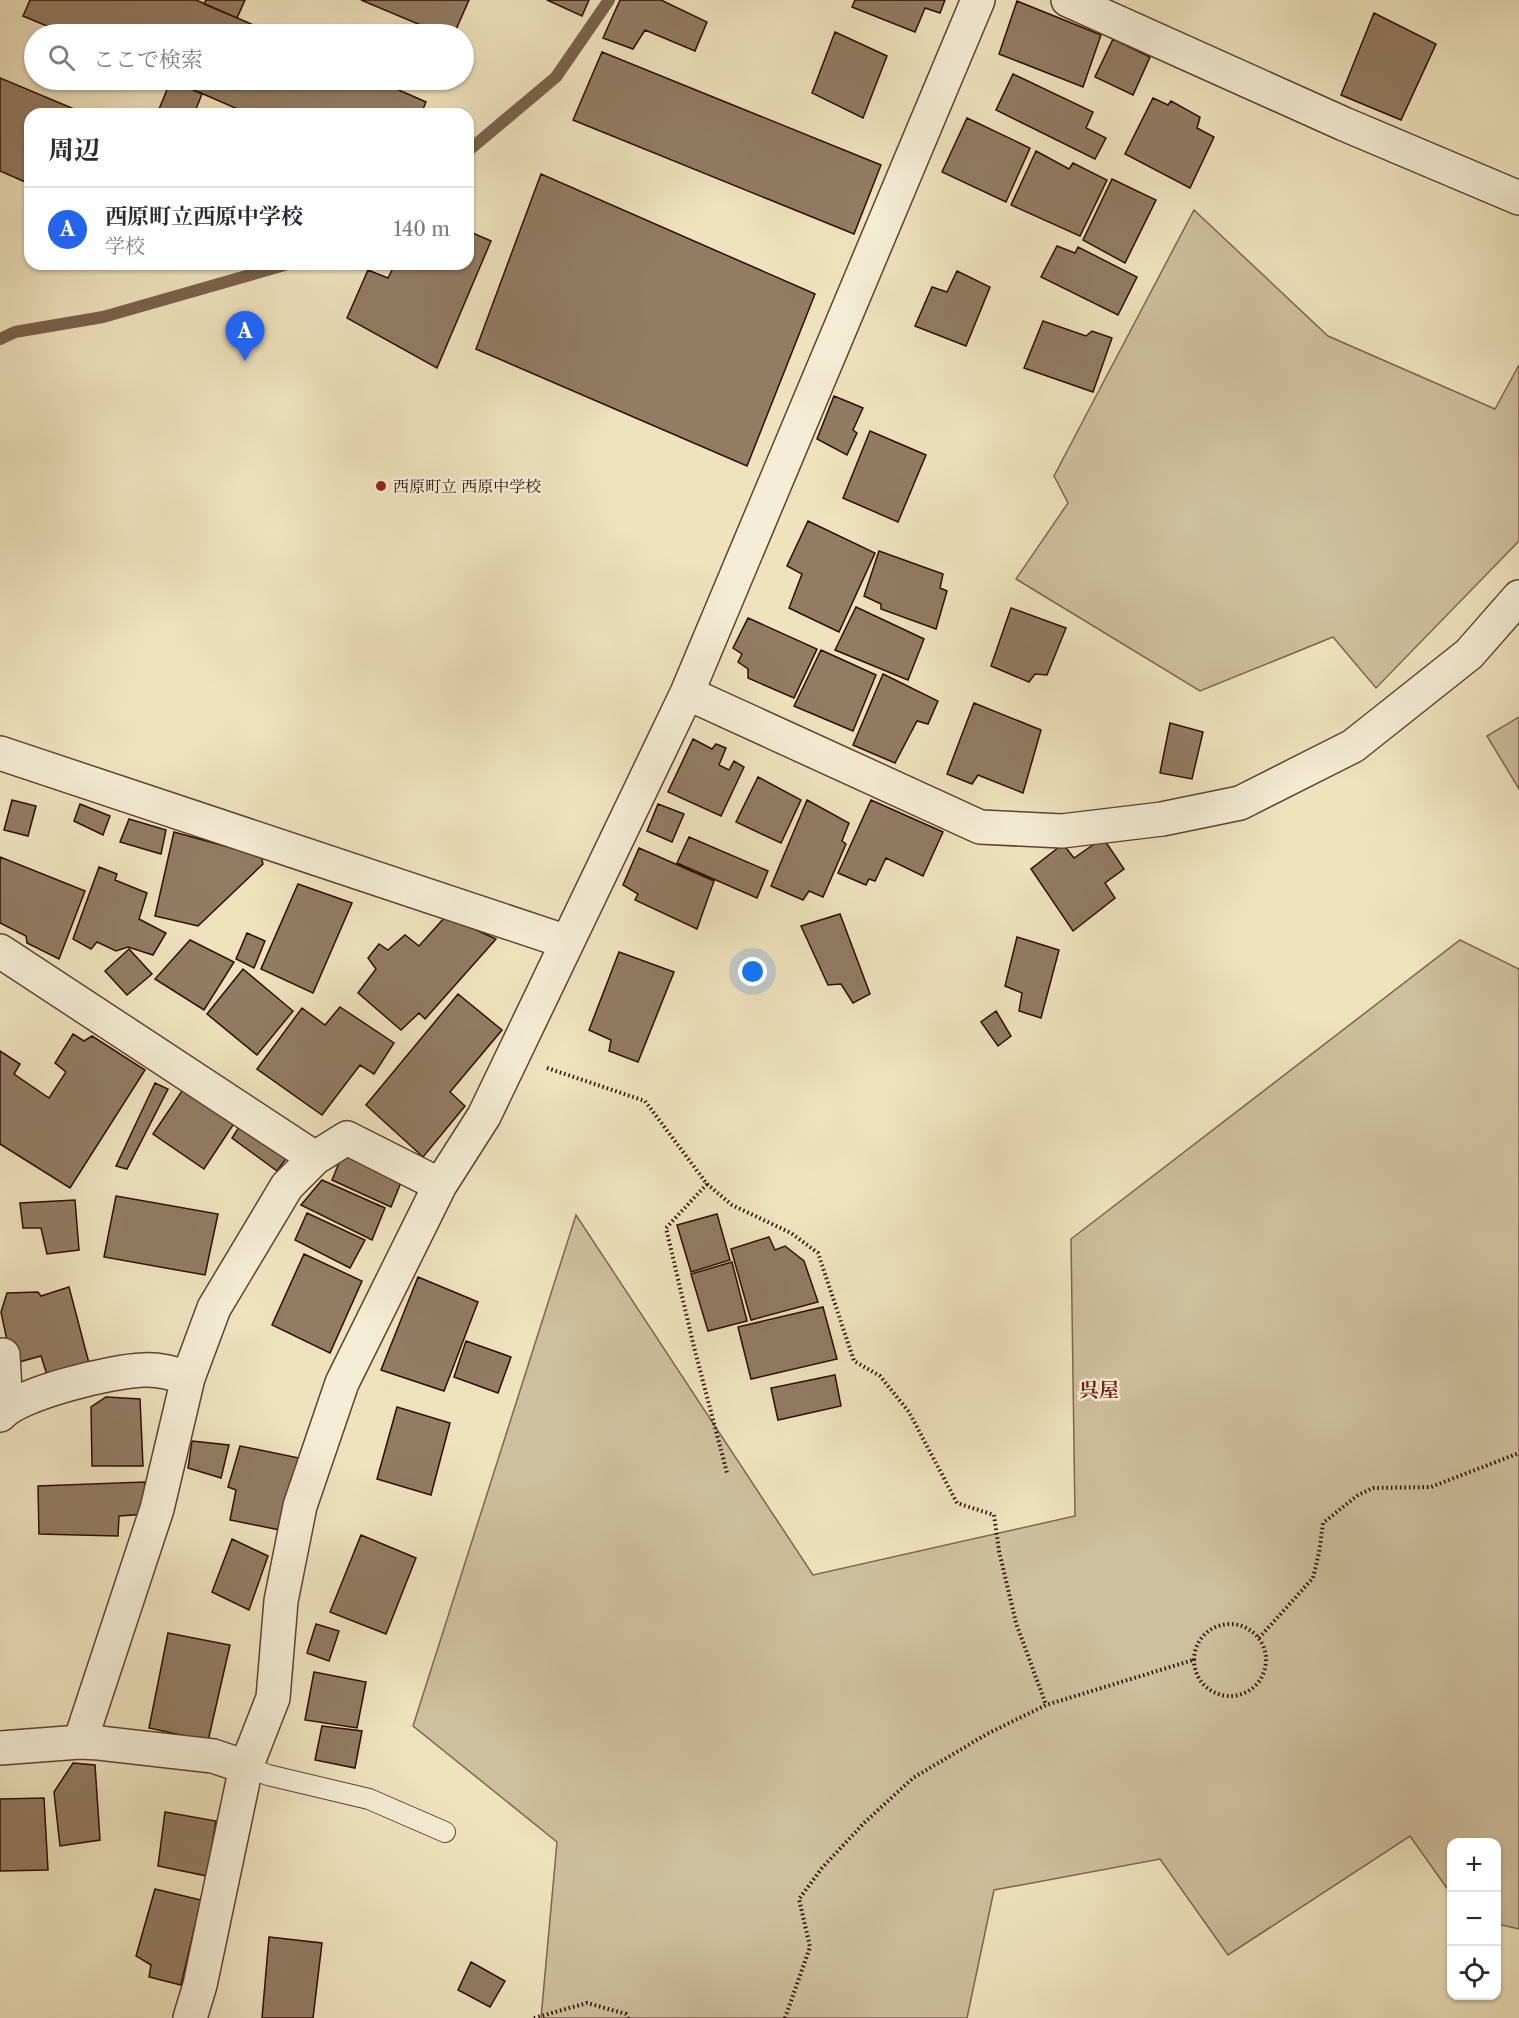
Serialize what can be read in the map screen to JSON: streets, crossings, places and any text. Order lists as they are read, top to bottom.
{
  "districts": ["呉屋"],
  "places": ["西原町立 西原中学校"],
  "page": {
    "search": "ここで検索",
    "heading": "周辺",
    "list": [
      {
        "mark": "A",
        "name": "西原町立西原中学校",
        "note": "学校",
        "value": "140 m"
      }
    ],
    "pins": "A",
    "map_buttons": ["+", "−"]
  }
}
